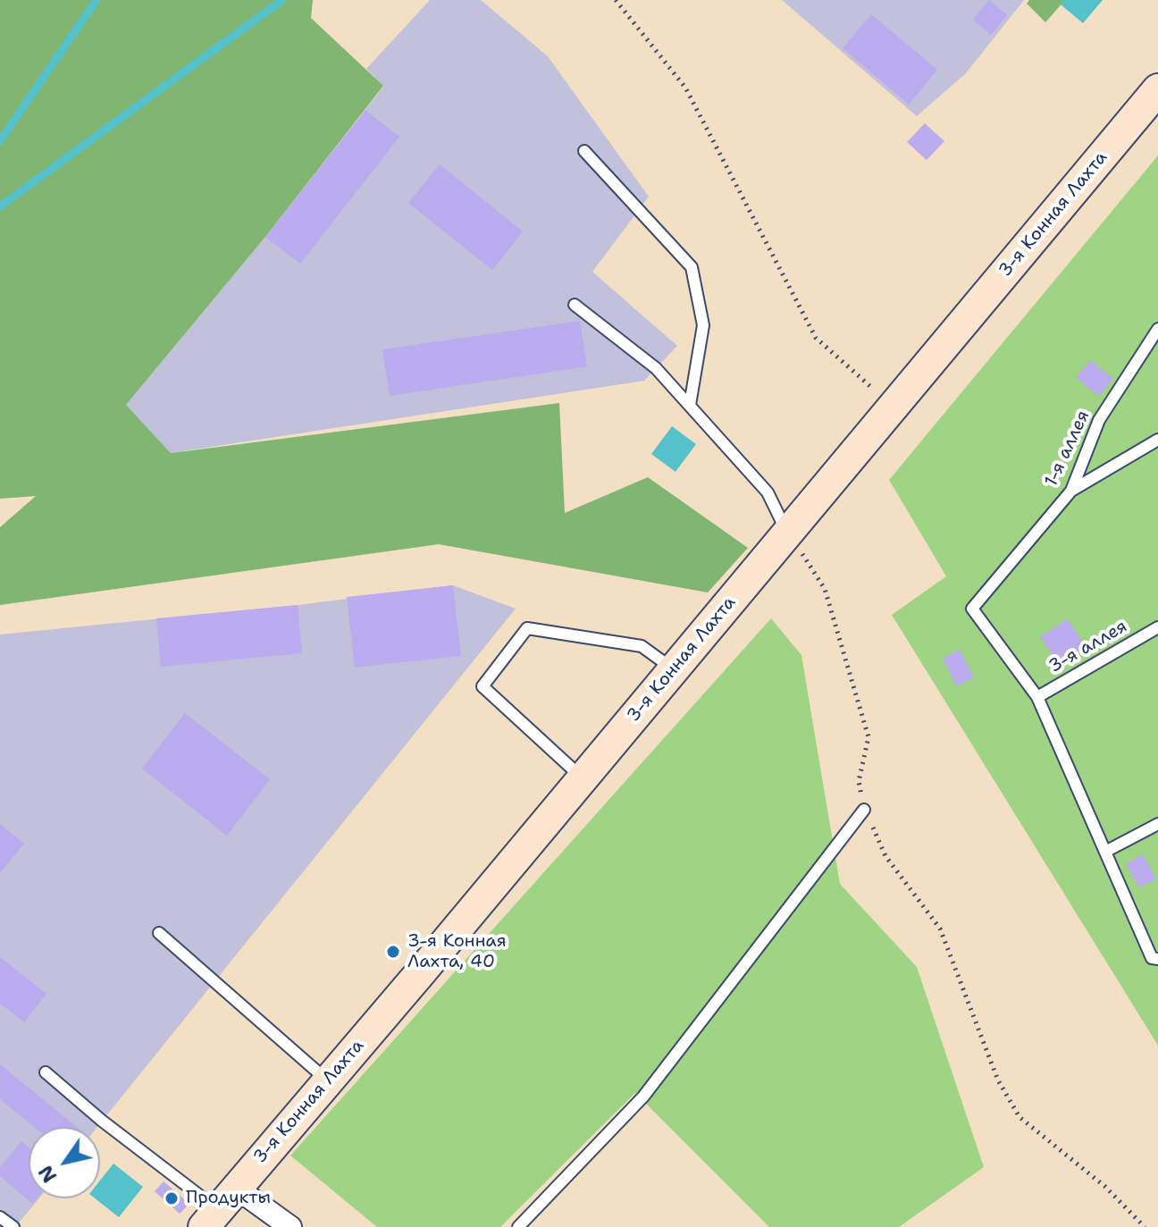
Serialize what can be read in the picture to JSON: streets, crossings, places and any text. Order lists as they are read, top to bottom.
{
  "streets": {
    "main road": ["3-я Конная Лахта"],
    "lane": ["1-я аллея", "3-я аллея"]
  },
  "crossings": [
    ["1-я аллея", "3-я аллея"]
  ],
  "places": ["3-я Конная Лахта, 40", "Продукты"],
  "north": "bottom left"
}
